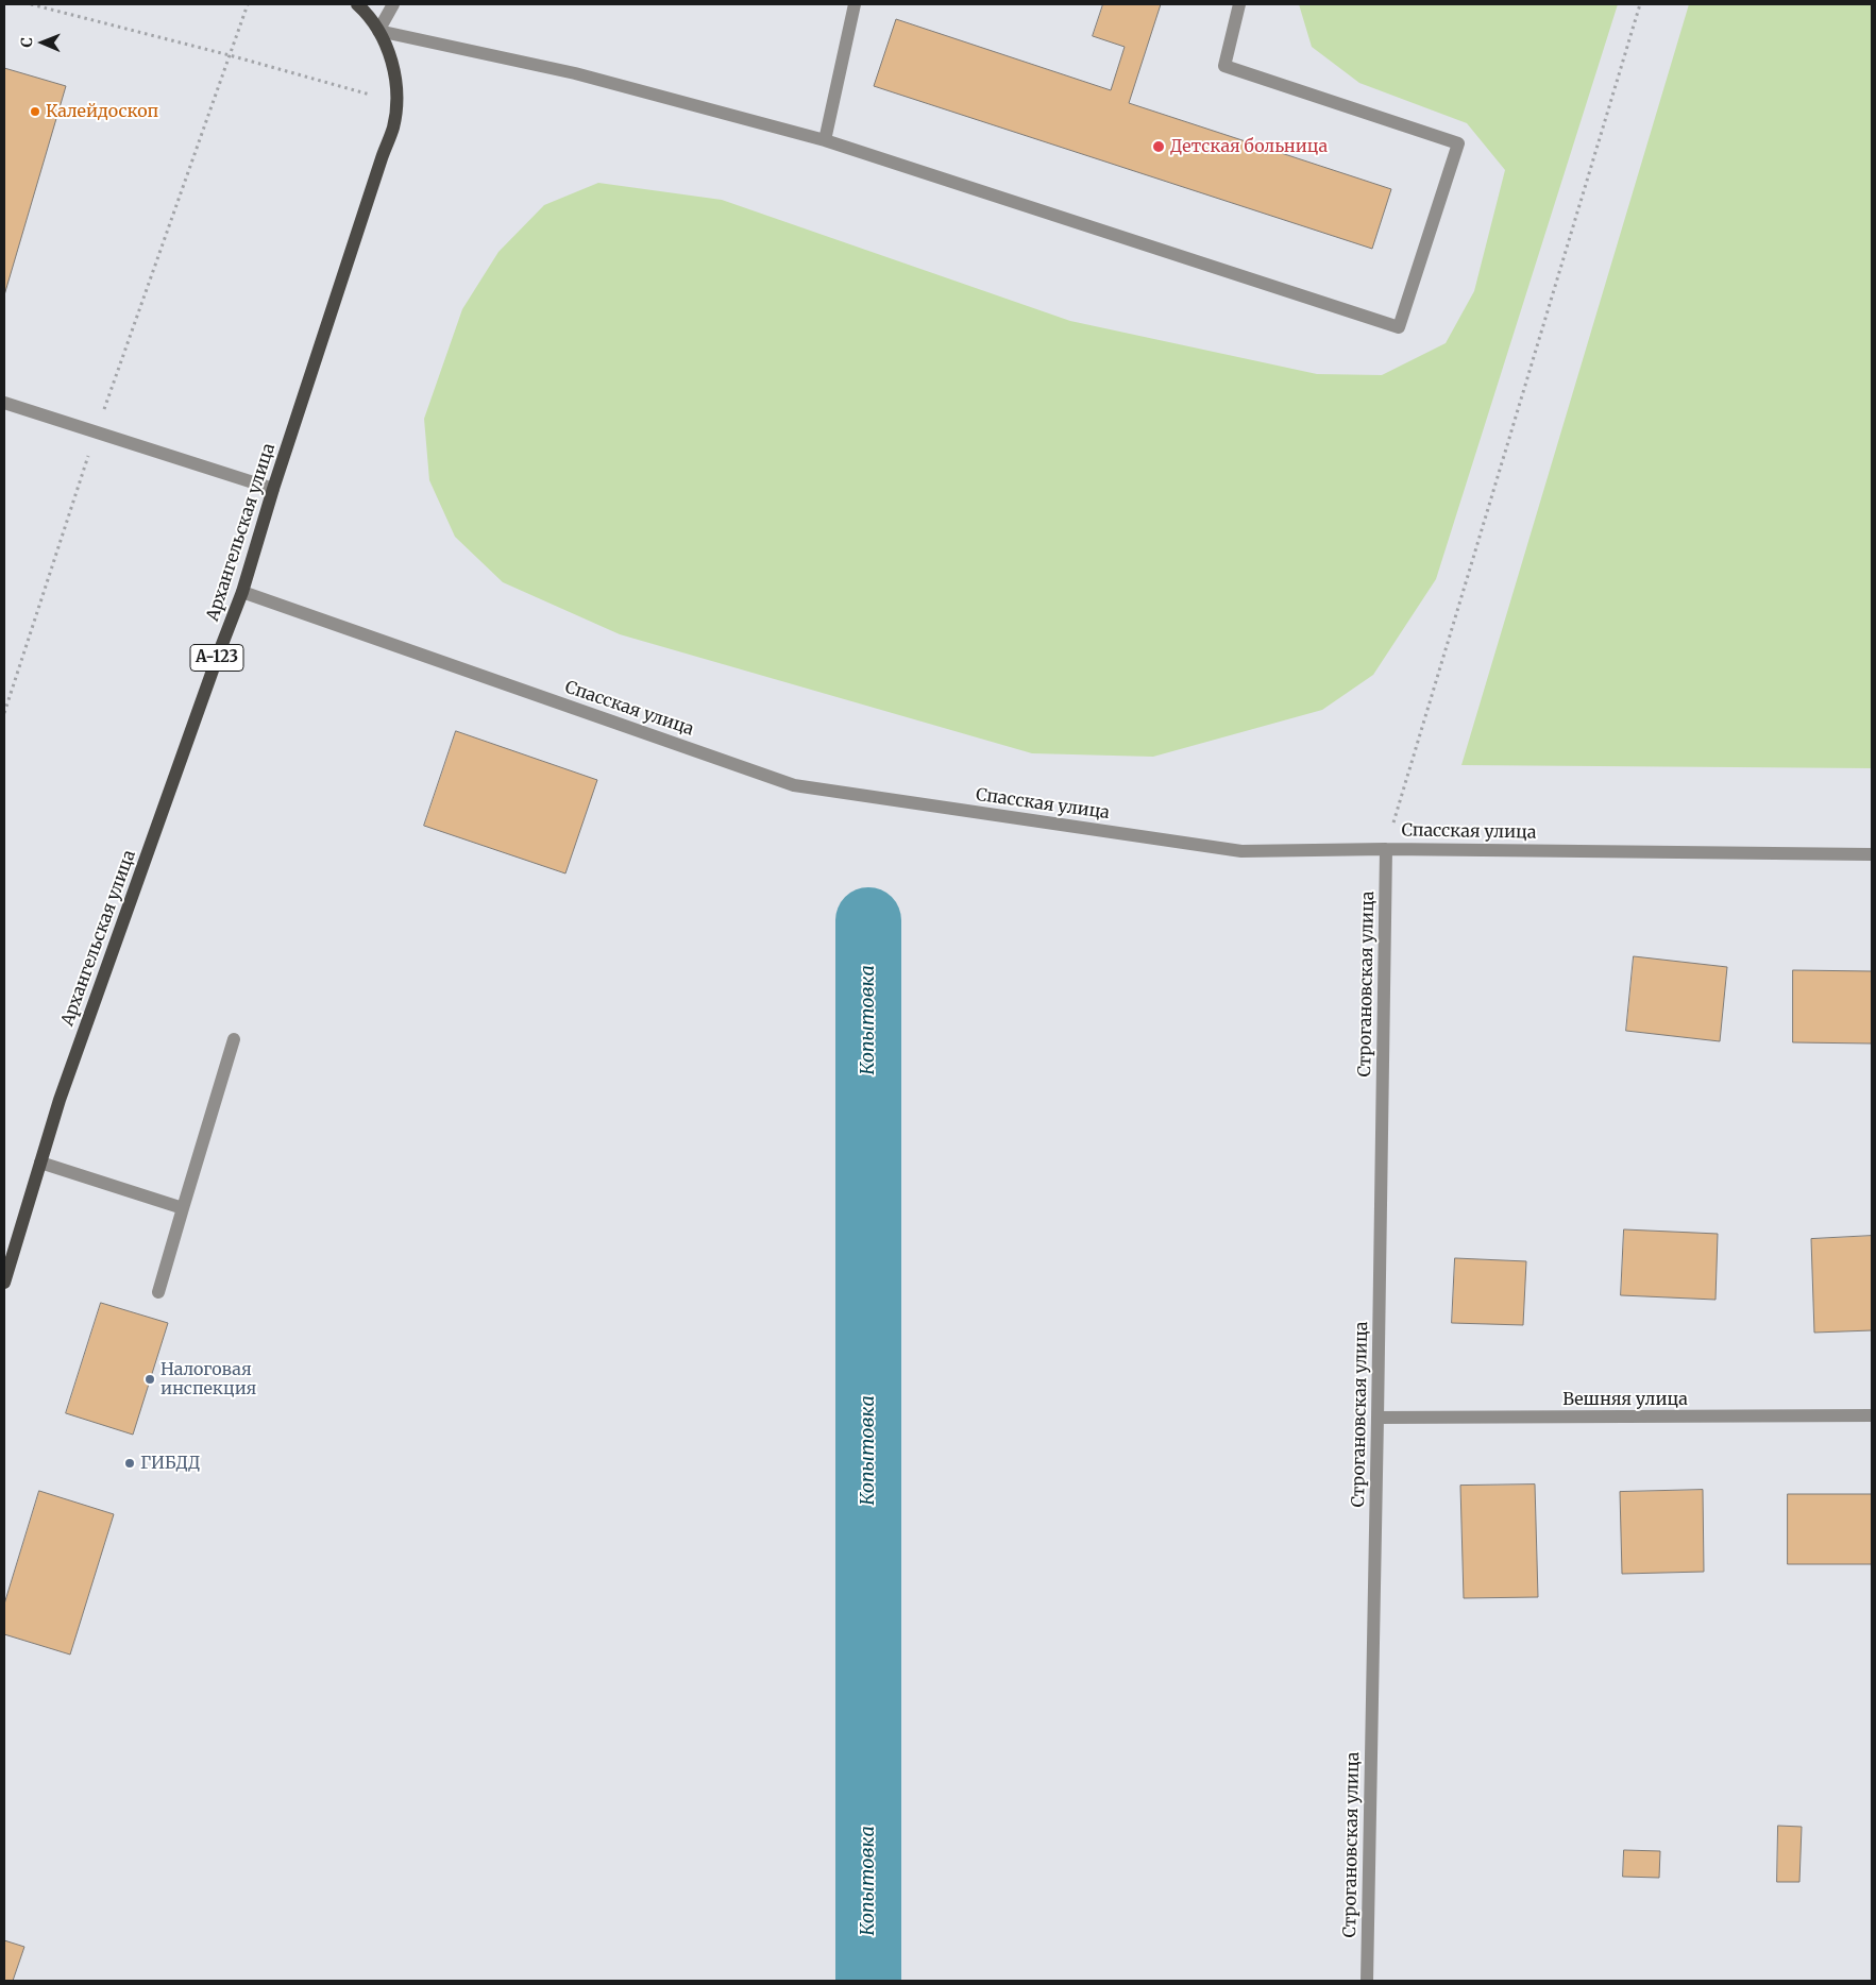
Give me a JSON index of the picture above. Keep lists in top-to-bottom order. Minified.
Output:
{"streets":{"main road":["Архангельская улица","А-123"],"street":["Спасская улица","Строгановская улица","Вешняя улица"]},"crossings":[["Архангельская улица","А-123"],["Архангельская улица","Спасская улица"],["Спасская улица","Строгановская улица"],["Строгановская улица","Вешняя улица"]],"water":["Копытовка"],"places":["Калейдоскоп","Детская больница","Налоговая инспекция","ГИБДД"],"north":"left"}
